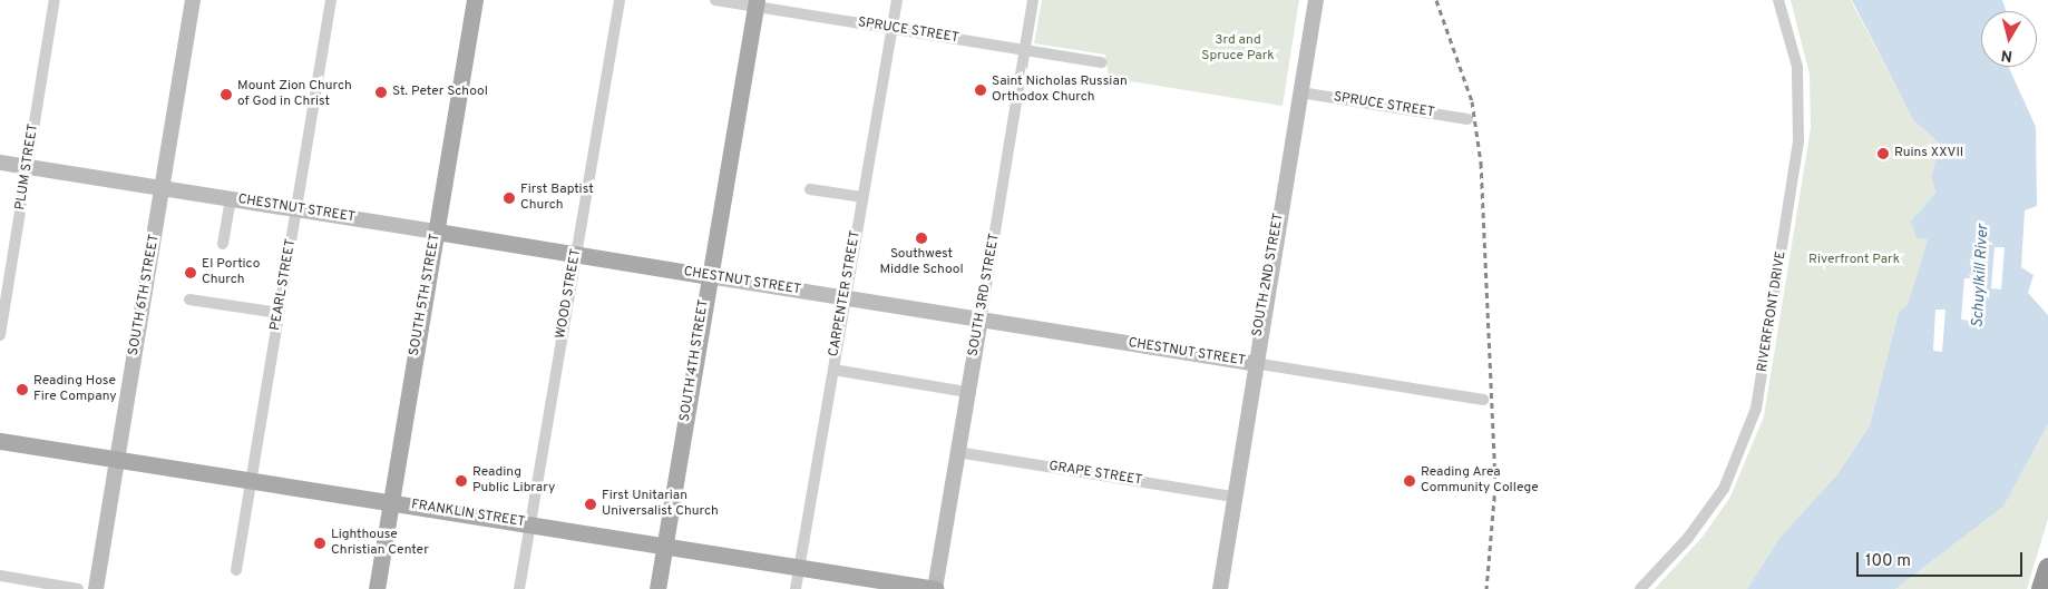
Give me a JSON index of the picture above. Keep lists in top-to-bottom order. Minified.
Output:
{"streets":{"main road":["CHESTNUT STREET","SOUTH 5TH STREET","SOUTH 4TH STREET","FRANKLIN STREET"],"street":["SPRUCE STREET","PLUM STREET","SOUTH 2ND STREET","PEARL STREET","WOOD STREET","CARPENTER STREET","SOUTH 6TH STREET","SOUTH 3RD STREET","RIVERFRONT DRIVE","GRAPE STREET"]},"crossings":[["SPRUCE STREET","SOUTH 2ND STREET"],["SPRUCE STREET","CARPENTER STREET"],["SPRUCE STREET","SOUTH 3RD STREET"],["SPRUCE STREET","SOUTH 4TH STREET"],["PLUM STREET","CHESTNUT STREET"],["CHESTNUT STREET","SOUTH 2ND STREET"],["CHESTNUT STREET","PEARL STREET"],["CHESTNUT STREET","WOOD STREET"],["CHESTNUT STREET","CARPENTER STREET"],["CHESTNUT STREET","SOUTH 6TH STREET"],["CHESTNUT STREET","SOUTH 5TH STREET"],["CHESTNUT STREET","SOUTH 3RD STREET"],["CHESTNUT STREET","SOUTH 4TH STREET"],["SOUTH 2ND STREET","GRAPE STREET"],["PEARL STREET","FRANKLIN STREET"],["WOOD STREET","FRANKLIN STREET"],["CARPENTER STREET","FRANKLIN STREET"],["SOUTH 6TH STREET","FRANKLIN STREET"],["SOUTH 5TH STREET","FRANKLIN STREET"],["SOUTH 3RD STREET","GRAPE STREET"],["SOUTH 3RD STREET","FRANKLIN STREET"],["SOUTH 4TH STREET","FRANKLIN STREET"]],"water":["Schuylkill River"],"parks":["3rd and Spruce Park","Riverfront Park"],"places":["Saint Nicholas Russian Orthodox Church","St. Peter School","Mount Zion Church of God in Christ","Ruins XXVII","First Baptist Church","Southwest Middle School","El Portico Church","Reading Hose Fire Company","Reading Public Library","Reading Area Community College","First Unitarian Universalist Church","Lighthouse Christian Center"],"scale_bar":"100 m","north":"bottom"}
